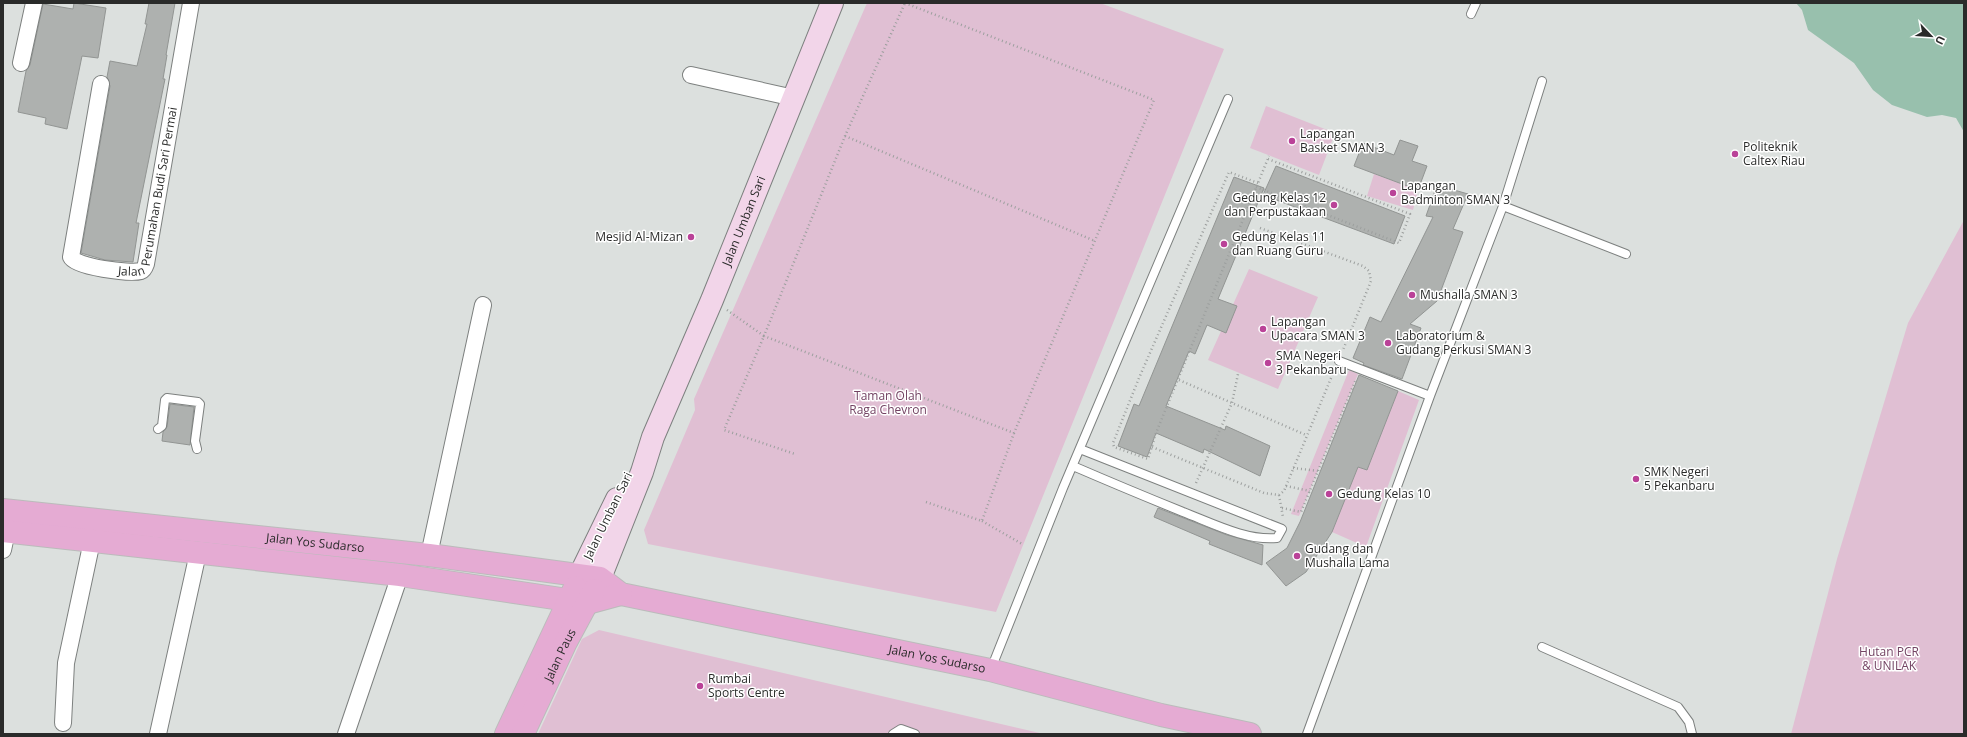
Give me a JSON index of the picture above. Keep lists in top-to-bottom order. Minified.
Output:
{"streets":{"main road":["Jalan Umban Sari","Jalan Yos Sudarso","Jalan Paus"],"street":["Jalan Perumahan Budi Sari Permai"]},"crossings":[["Jalan Umban Sari","Jalan Yos Sudarso"],["Jalan Umban Sari","Jalan Paus"],["Jalan Yos Sudarso","Jalan Paus"]],"parks":["Taman Olah Raga Chevron","Hutan PCR & UNILAK"],"places":["Lapangan Basket SMAN 3","Politeknik Caltex Riau","Lapangan Badminton SMAN 3","Gedung Kelas 12 dan Perpustakaan","Mesjid Al-Mizan","Gedung Kelas 11 dan Ruang Guru","Mushalla SMAN 3","Lapangan Upacara SMAN 3","Laboratorium & Gudang Perkusi SMAN 3","SMA Negeri 3 Pekanbaru","SMK Negeri 5 Pekanbaru","Gedung Kelas 10","Gudang dan Mushalla Lama","Rumbai Sports Centre"],"north":"bottom right"}
